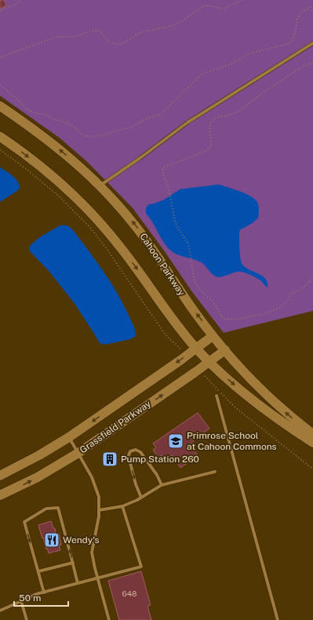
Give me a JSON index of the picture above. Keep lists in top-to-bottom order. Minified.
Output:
{"streets":{"street":["Cahoon Parkway","Grassfield Parkway"]},"crossings":[["Cahoon Parkway","Grassfield Parkway"]],"places":{"school or university":["Primrose School at Cahoon Commons"],"building":["Pump Station 260"],"restaurant":["Wendy's"]},"house_numbers":["648"],"scale_bar":"50 m"}
